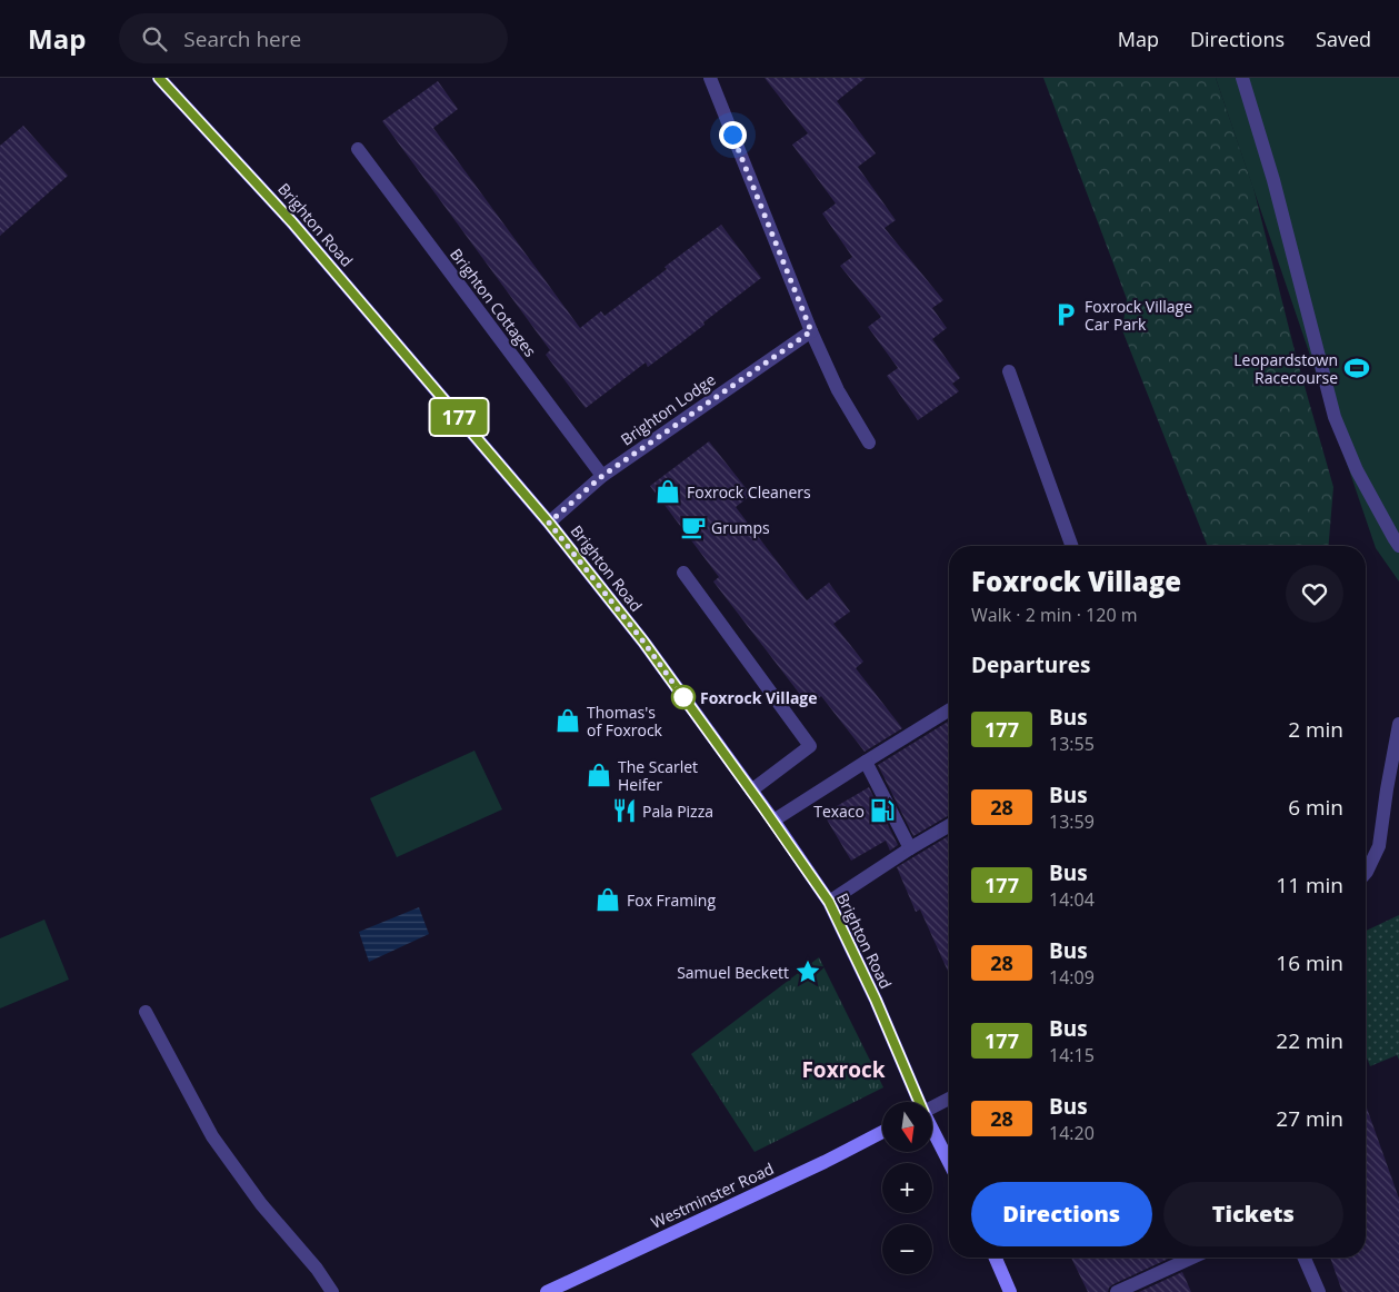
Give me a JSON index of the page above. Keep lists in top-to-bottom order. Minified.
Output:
{"streets":{"street":["Brighton Road","Brighton Cottages","Brighton Lodge","Westminster Road"]},"crossings":[["Brighton Road","Brighton Lodge"],["Brighton Cottages","Brighton Lodge"]],"districts":["Foxrock"],"places":{"parking":["Foxrock Village Car Park"],"sports":["Leopardstown Racecourse"],"shop":["Foxrock Cleaners","Thomas's of Foxrock","The Scarlet Heifer","Fox Framing"],"cafe":["Grumps"],"other":["Foxrock Village"],"restaurant":["Pala Pizza"],"fuel station":["Texaco"],"place":["Samuel Beckett"]},"lines":["bus line 177"],"north":"bottom","page":{"header":"Map","search":"Search here","nav":["Map","Directions","Saved"],"on_map":"177","heading":[["Foxrock Village","Walk · 2 min · 120 m"],"Departures"],"list":[{"mark":"177","name":"Bus","note":"13:55","value":"2 min"},{"mark":"28","name":"Bus","note":"13:59","value":"6 min"},{"mark":"177","name":"Bus","note":"14:04","value":"11 min"},{"mark":"28","name":"Bus","note":"14:09","value":"16 min"},{"mark":"177","name":"Bus","note":"14:15","value":"22 min"},{"mark":"28","name":"Bus","note":"14:20","value":"27 min"}],"map_buttons":["+","−"],"buttons":["Directions","Tickets"]}}
